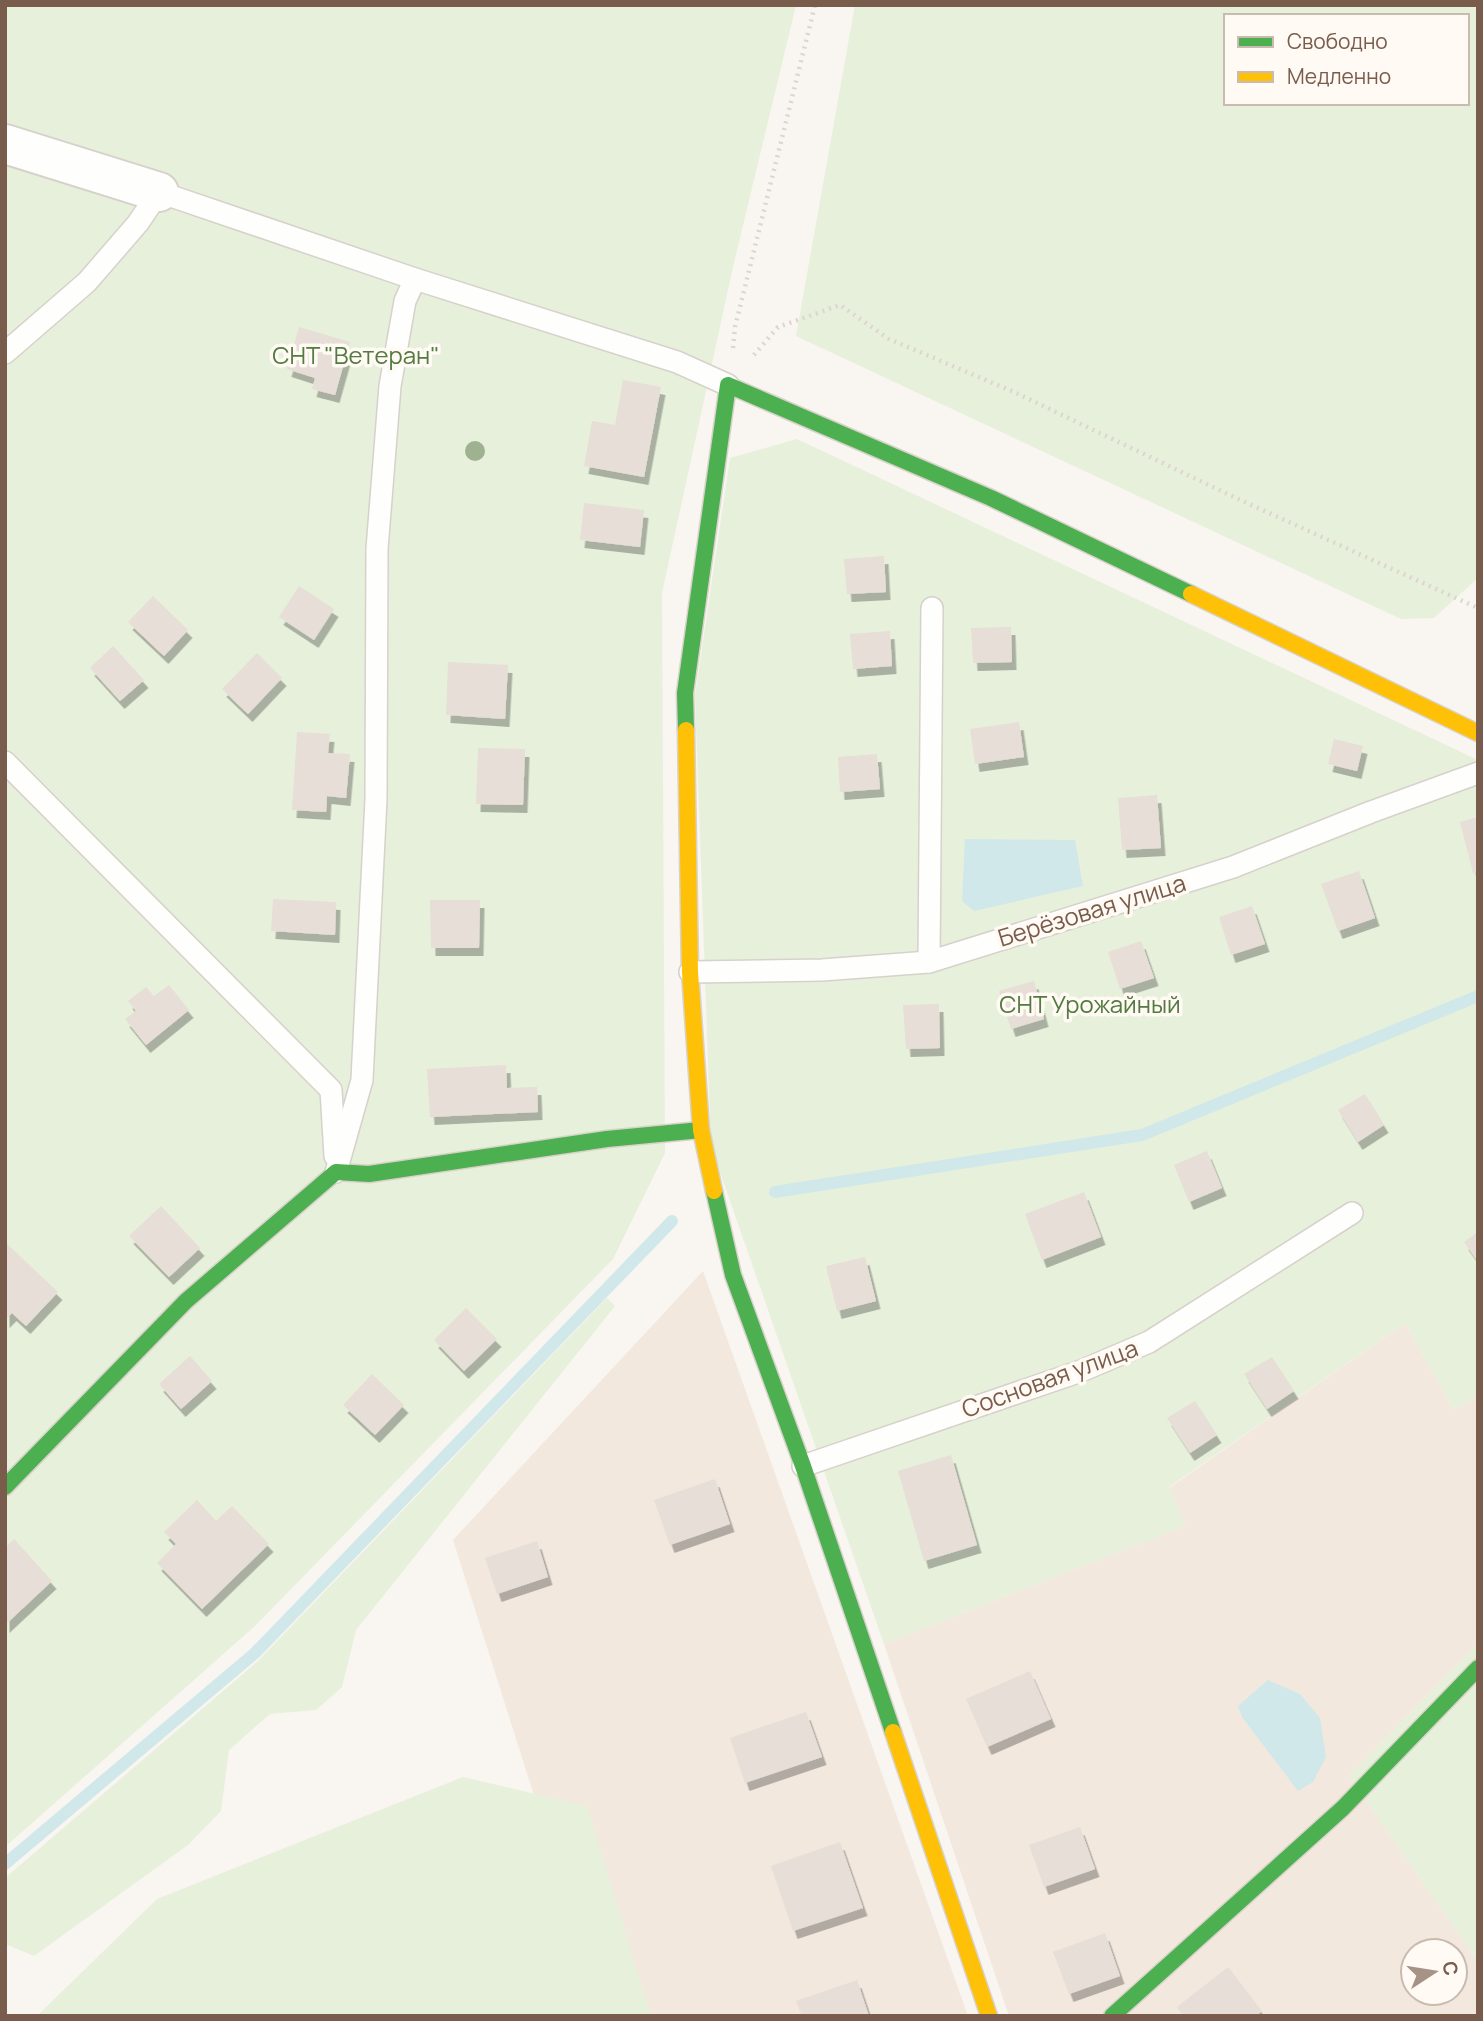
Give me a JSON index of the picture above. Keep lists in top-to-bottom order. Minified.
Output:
{"streets":{"lane":["Берёзовая улица","Сосновая улица"]},"parks":["СНТ \"Ветеран\"","СНТ Урожайный"],"legend":["Свободно","Медленно"],"north":"right"}
